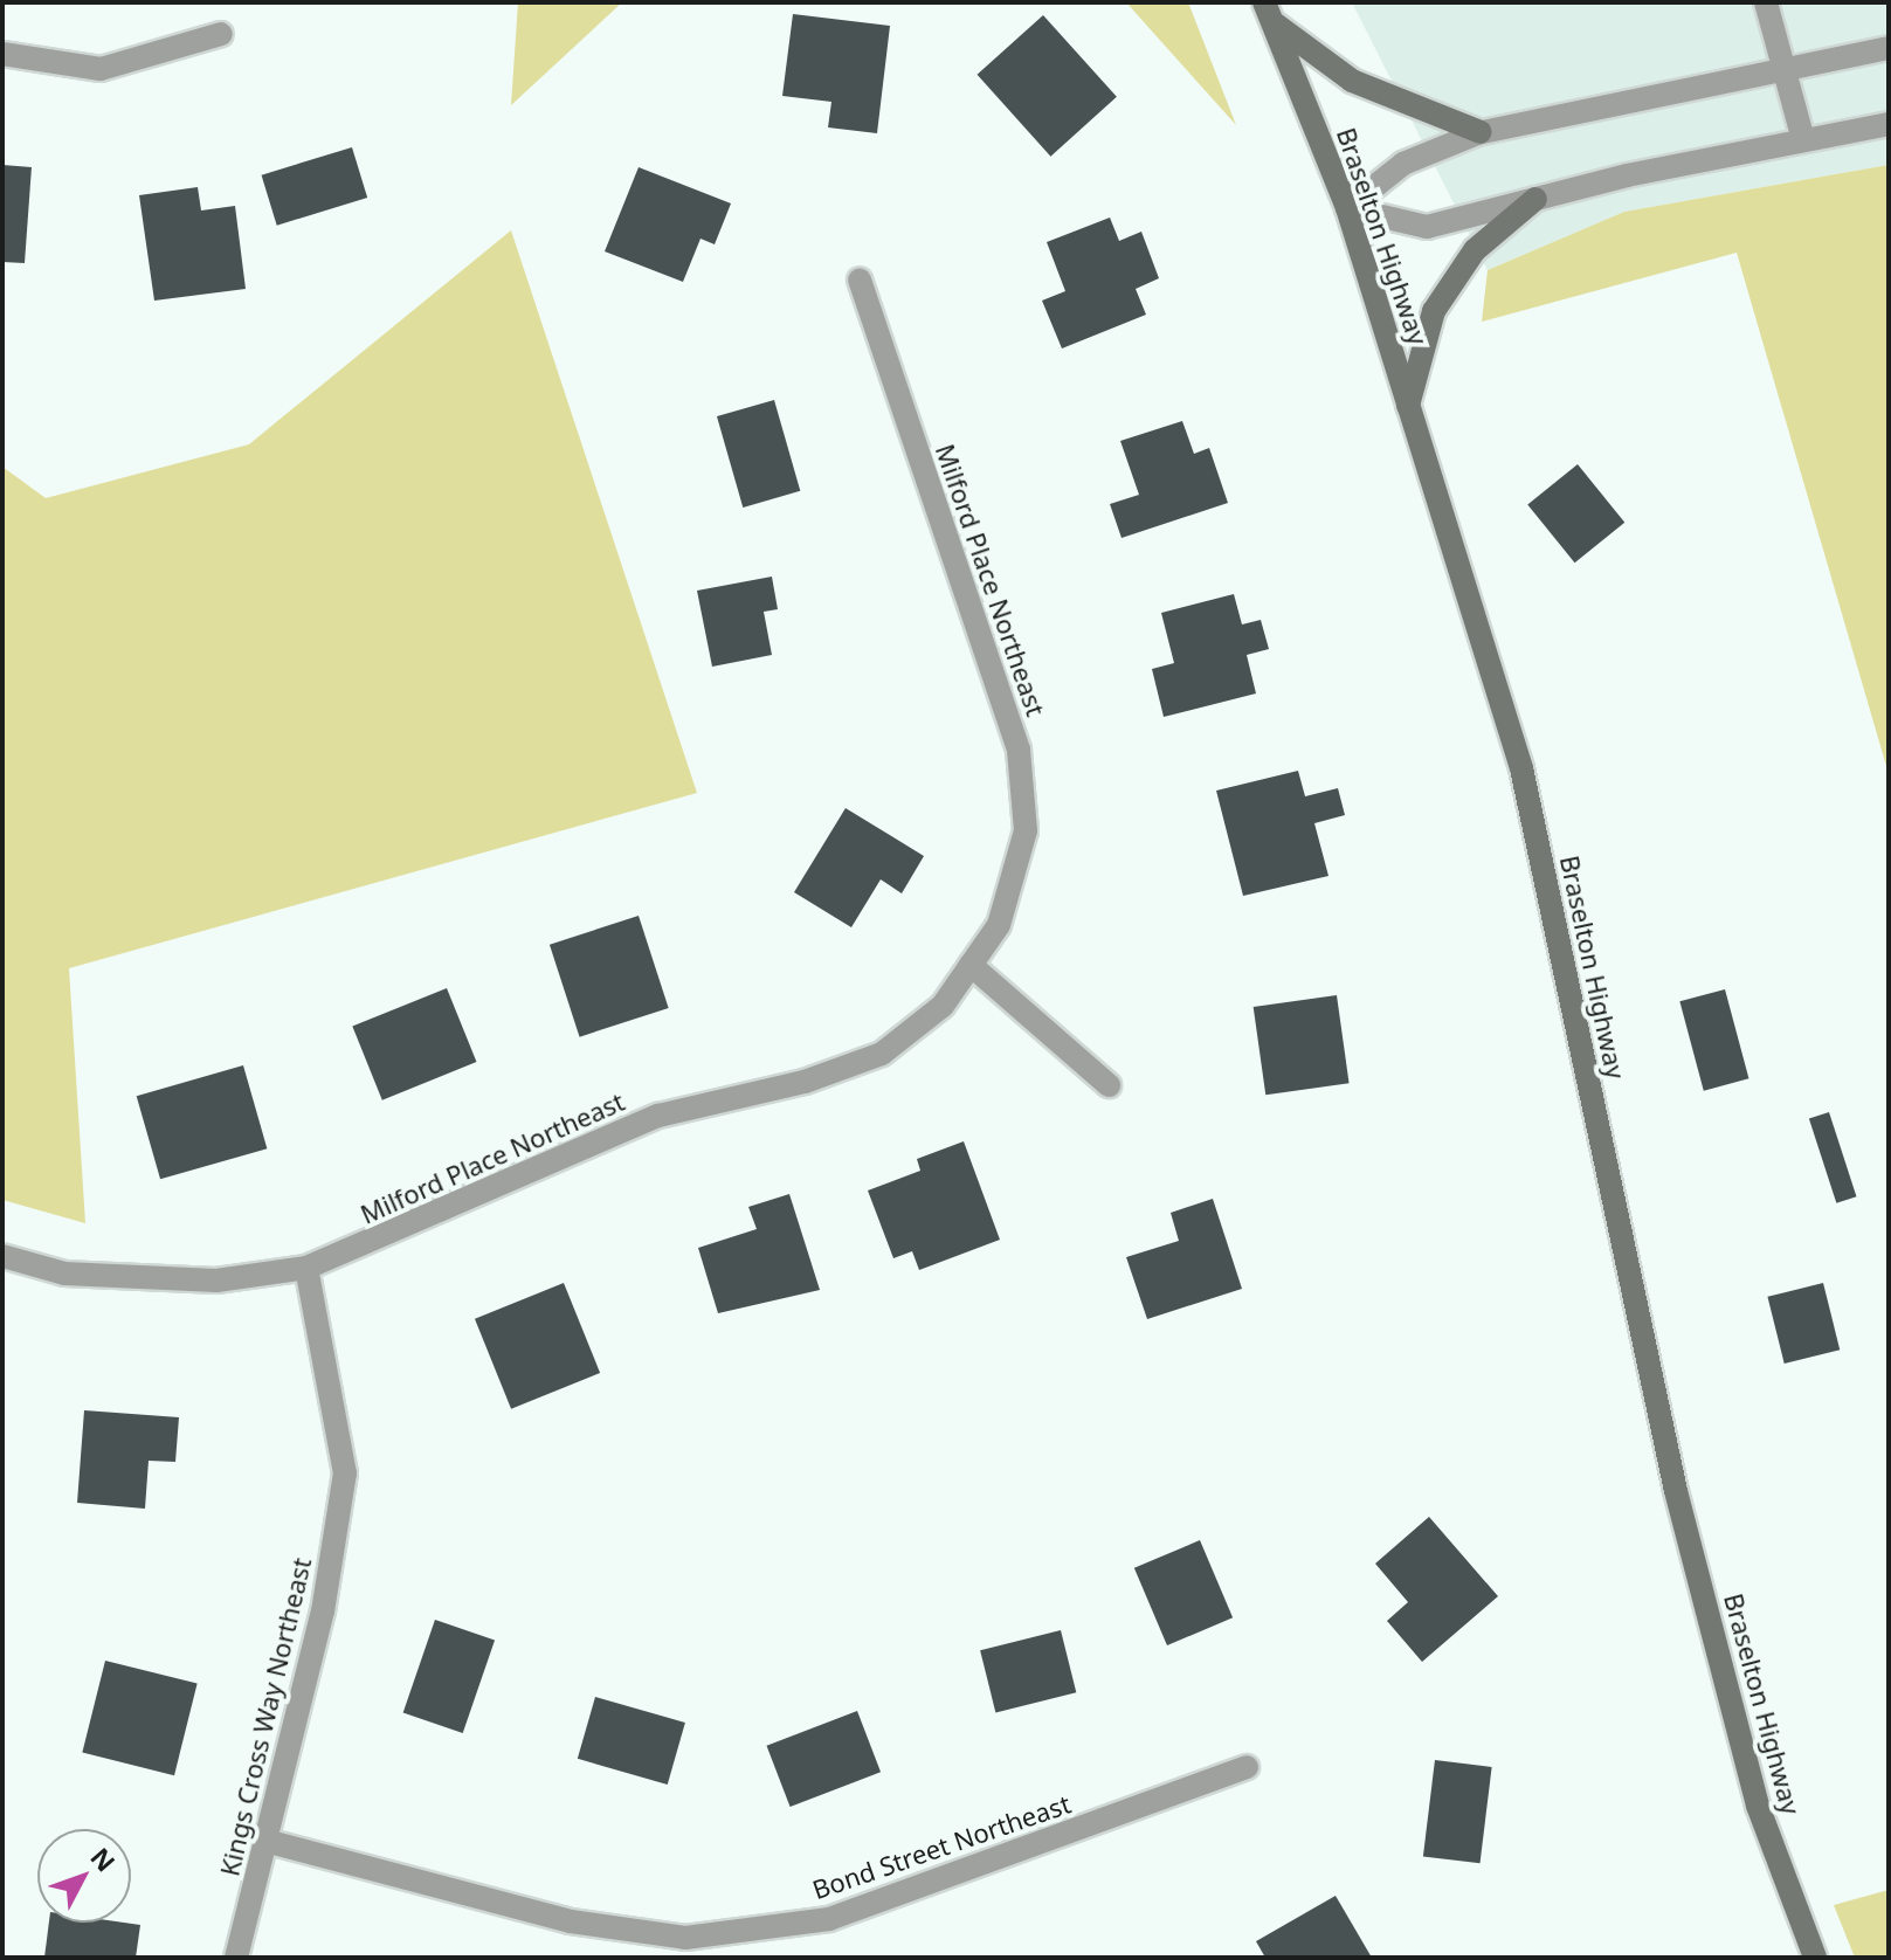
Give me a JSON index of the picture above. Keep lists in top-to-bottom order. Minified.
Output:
{"streets":{"main road":["Braselton Highway"],"street":["Milford Place Northeast","Kings Cross Way Northeast","Bond Street Northeast"]},"crossings":[["Milford Place Northeast","Kings Cross Way Northeast"],["Kings Cross Way Northeast","Bond Street Northeast"]],"north":"top right"}
